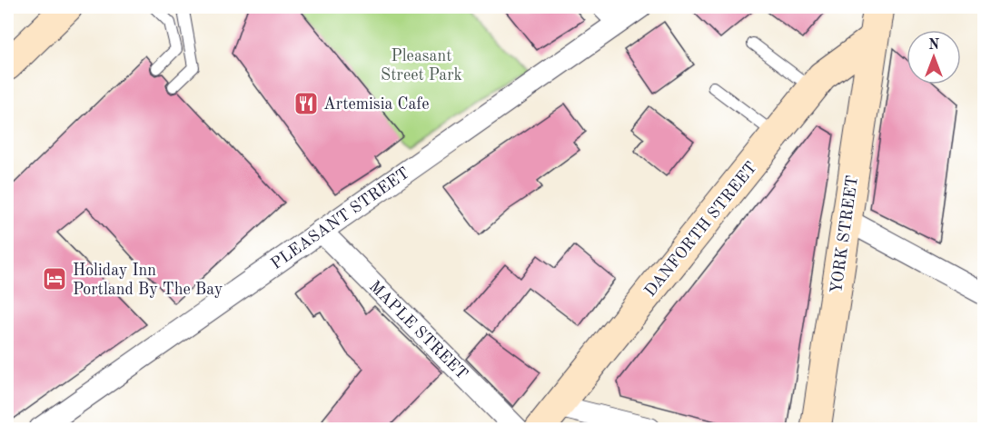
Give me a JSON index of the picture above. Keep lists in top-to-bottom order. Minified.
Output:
{"streets":{"street":["PLEASANT STREET","DANFORTH STREET","YORK STREET","MAPLE STREET"]},"crossings":[["PLEASANT STREET","MAPLE STREET"],["DANFORTH STREET","YORK STREET"]],"parks":["Pleasant Street Park"],"places":{"restaurant":["Artemisia Cafe"],"hotel":["Holiday Inn Portland By The Bay"]},"north":"top"}
